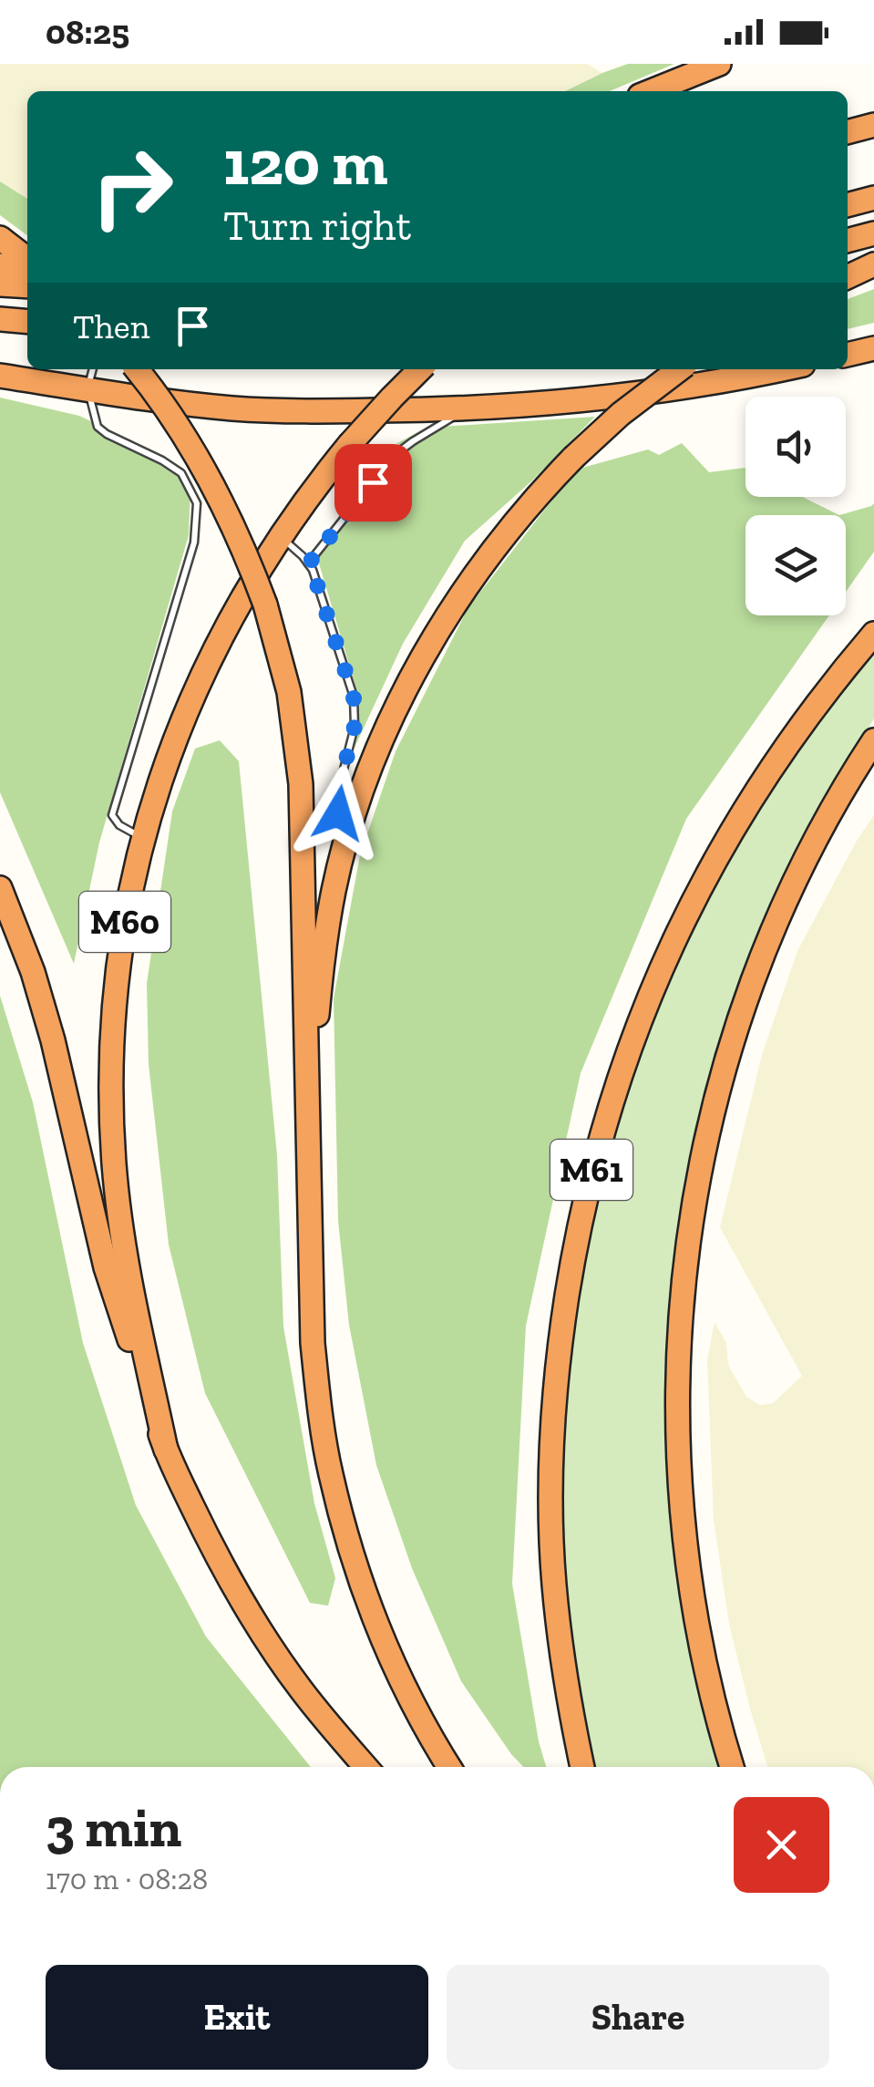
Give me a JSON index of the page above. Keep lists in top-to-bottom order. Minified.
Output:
{"streets":{"highway":["M60","M61"]},"page":{"status":"08:25","turn":["120 m","Turn right"],"then":"Then","heading":["3 min","170 m · 08:28"],"buttons":["Exit","Share"]}}
